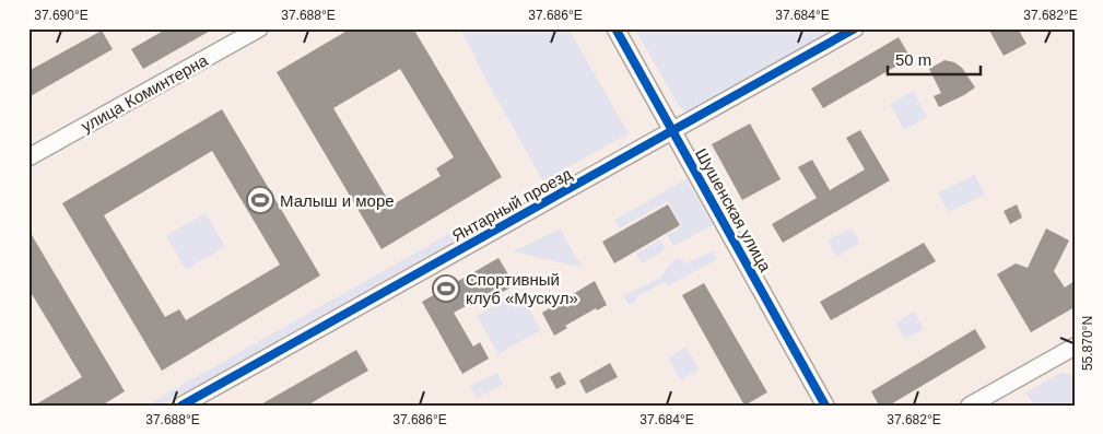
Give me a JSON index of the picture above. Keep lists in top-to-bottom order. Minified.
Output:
{"streets":{"street":["улица Коминтерна","Янтарный проезд","Шушенская улица"]},"crossings":[["Янтарный проезд","Шушенская улица"]],"places":{"sports":["Малыш и море","Спортивный клуб «Мускул»"]},"scale_bar":"50 m","coordinates":["37.690°E","37.688°E","37.686°E","37.684°E","37.682°E","55.870°N"]}
